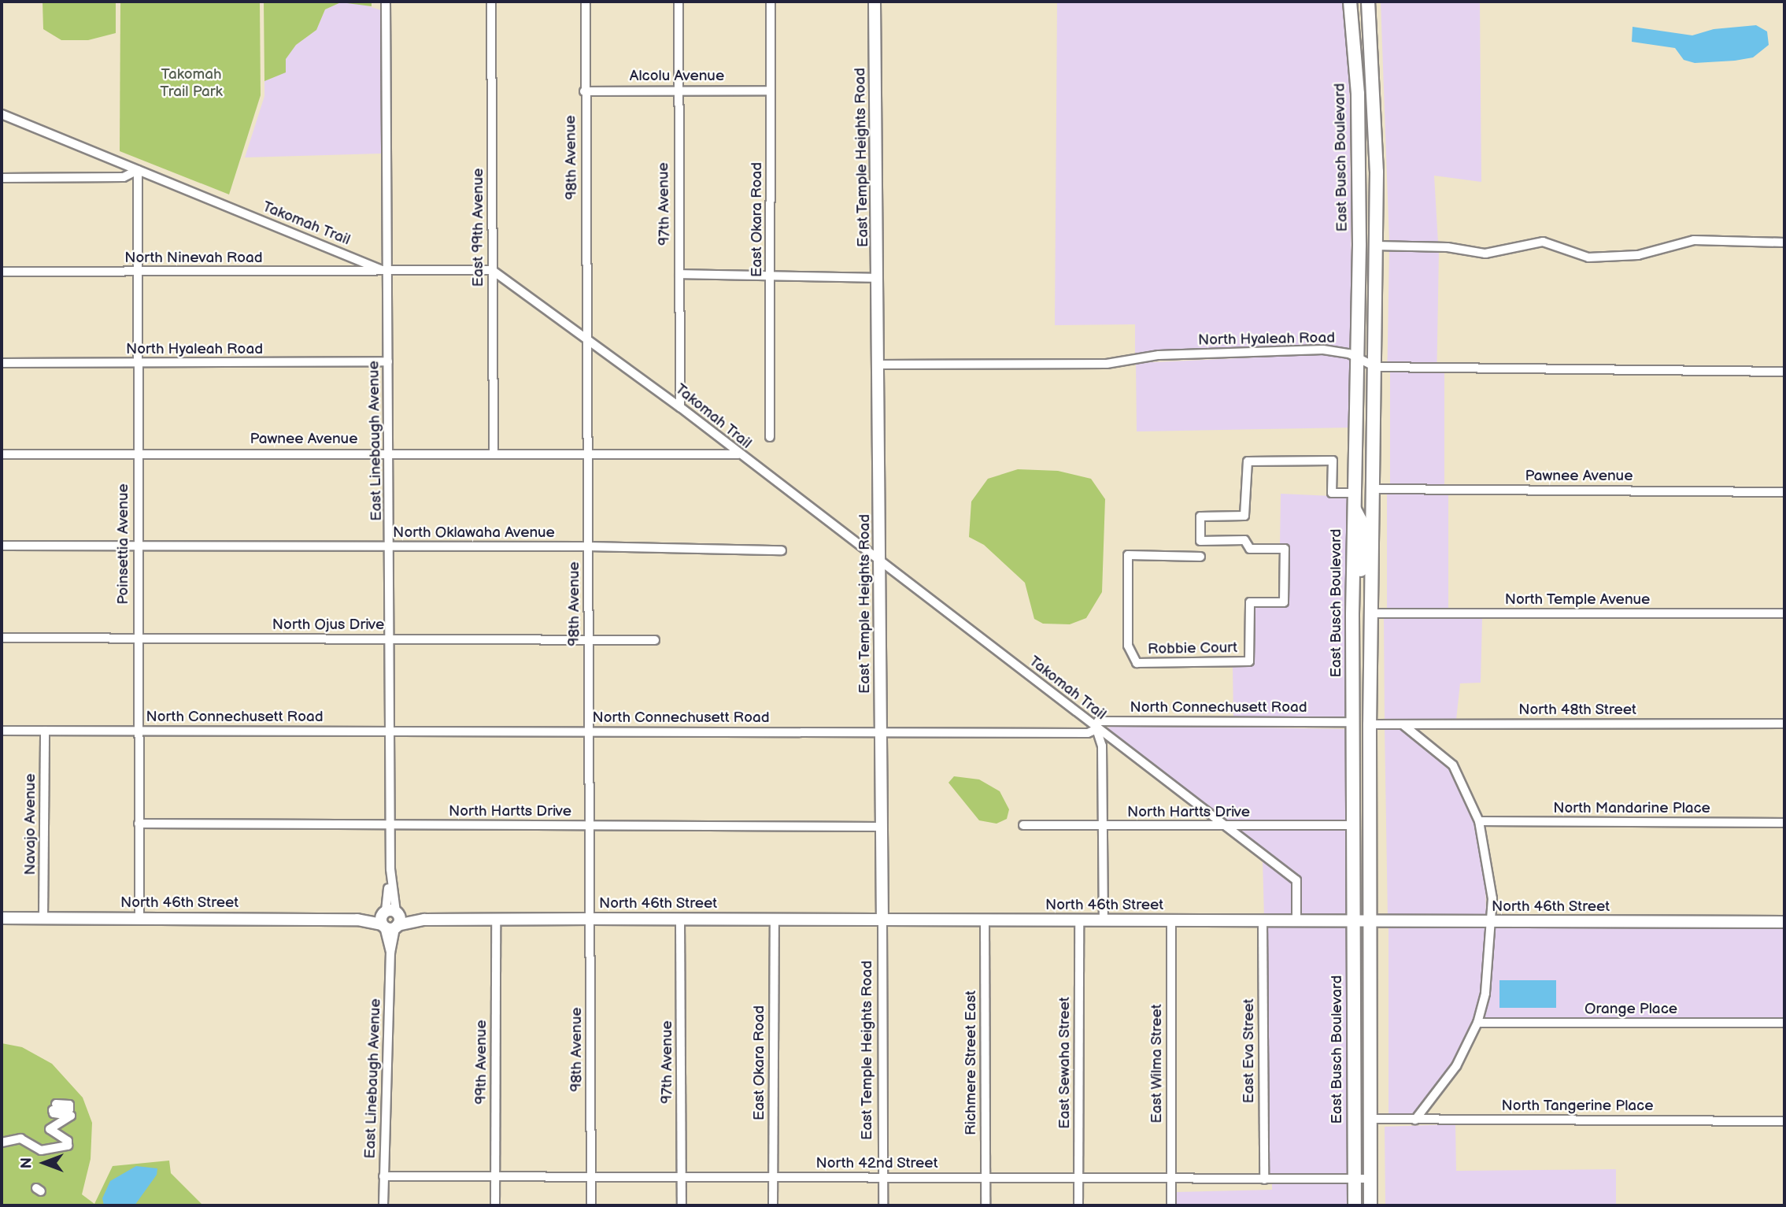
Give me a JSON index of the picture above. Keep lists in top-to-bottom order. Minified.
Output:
{"streets":{"main road":["East Busch Boulevard"],"street":["Alcolu Avenue","98th Avenue","East Temple Heights Road","97th Avenue","East Okara Road","Takomah Trail","East 99th Avenue","North Ninevah Road","North Hyaleah Road","Pawnee Avenue","East Linebaugh Avenue","North Oklawaha Avenue","Poinsettia Avenue","North Temple Avenue","North Ojus Drive","Robbie Court","North Connechusett Road","North 48th Street","North Mandarine Place","North Hartts Drive","Navajo Avenue","North 46th Street","Orange Place","East Eva Street","99th Avenue","Richmere Street East","East Sewaha Street","East Wilma Street","North Tangerine Place","North 42nd Street"]},"crossings":[["Alcolu Avenue","98th Avenue"],["Alcolu Avenue","97th Avenue"],["Alcolu Avenue","East Okara Road"],["98th Avenue","Takomah Trail"],["98th Avenue","Pawnee Avenue"],["98th Avenue","North Oklawaha Avenue"],["98th Avenue","North Ojus Drive"],["98th Avenue","North Connechusett Road"],["98th Avenue","North Hartts Drive"],["98th Avenue","North 46th Street"],["98th Avenue","North 42nd Street"],["East Temple Heights Road","Takomah Trail"],["East Temple Heights Road","North Hyaleah Road"],["East Temple Heights Road","North Connechusett Road"],["East Temple Heights Road","North Hartts Drive"],["East Temple Heights Road","North 46th Street"],["East Temple Heights Road","North 42nd Street"],["East Busch Boulevard","North Hyaleah Road"],["East Busch Boulevard","Robbie Court"],["East Busch Boulevard","North Connechusett Road"],["East Busch Boulevard","North Hartts Drive"],["East Busch Boulevard","North 46th Street"],["East Busch Boulevard","North 42nd Street"],["97th Avenue","Takomah Trail"],["97th Avenue","North 46th Street"],["97th Avenue","North 42nd Street"],["East Okara Road","North 46th Street"],["East Okara Road","North 42nd Street"],["Takomah Trail","East 99th Avenue"],["Takomah Trail","North Ninevah Road"],["Takomah Trail","Pawnee Avenue"],["Takomah Trail","East Linebaugh Avenue"],["Takomah Trail","Poinsettia Avenue"],["Takomah Trail","North Connechusett Road"],["Takomah Trail","North Hartts Drive"],["Takomah Trail","North 46th Street"],["East 99th Avenue","Pawnee Avenue"],["North Ninevah Road","East Linebaugh Avenue"],["North Ninevah Road","Poinsettia Avenue"],["North Hyaleah Road","East Linebaugh Avenue"],["North Hyaleah Road","Poinsettia Avenue"],["Pawnee Avenue","East Linebaugh Avenue"],["Pawnee Avenue","Poinsettia Avenue"],["East Linebaugh Avenue","North Oklawaha Avenue"],["East Linebaugh Avenue","North Ojus Drive"],["East Linebaugh Avenue","North Connechusett Road"],["East Linebaugh Avenue","North Hartts Drive"],["East Linebaugh Avenue","North 46th Street"],["East Linebaugh Avenue","North 42nd Street"],["North Oklawaha Avenue","Poinsettia Avenue"],["Poinsettia Avenue","North Ojus Drive"],["Poinsettia Avenue","North Connechusett Road"],["Poinsettia Avenue","North Hartts Drive"],["Poinsettia Avenue","North 46th Street"],["North Connechusett Road","Navajo Avenue"],["Navajo Avenue","North 46th Street"],["North 46th Street","East Eva Street"],["North 46th Street","99th Avenue"],["North 46th Street","Richmere Street East"],["North 46th Street","East Sewaha Street"],["North 46th Street","East Wilma Street"],["East Eva Street","North 42nd Street"],["99th Avenue","North 42nd Street"],["Richmere Street East","North 42nd Street"],["East Sewaha Street","North 42nd Street"],["East Wilma Street","North 42nd Street"]],"parks":["Takomah Trail Park"],"north":"left"}
